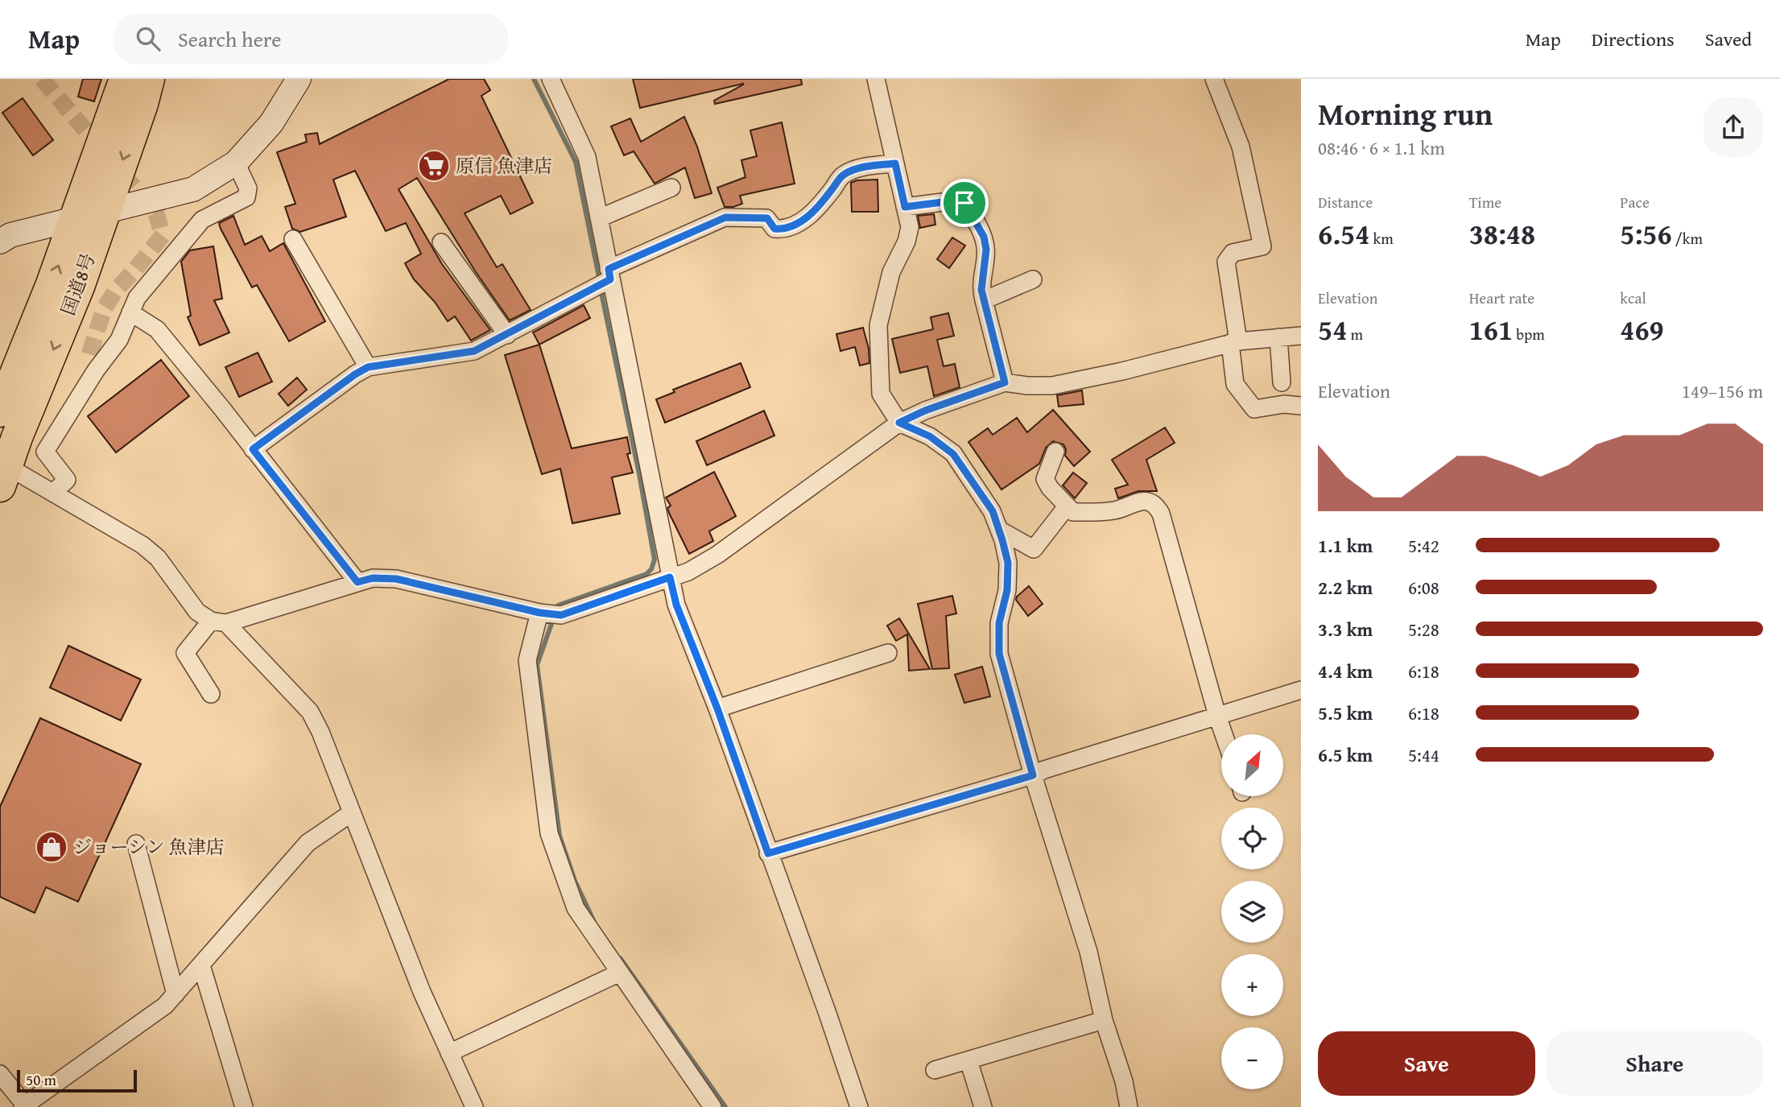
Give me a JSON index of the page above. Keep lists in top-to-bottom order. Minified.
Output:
{"streets":{"highway":["国道8号"]},"places":{"supermarket":["原信 魚津店"],"shop":["ジョーシン 魚津店"]},"scale_bar":"50 m","north":"top right","page":{"header":"Map","search":"Search here","nav":["Map","Directions","Saved"],"heading":["Morning run","08:46 · 6 × 1.1 km"],"stats":[["Distance","6.54 km"],["Time","38:48"],["Pace","5:56 /km"],["Elevation","54 m"],["Heart rate","161 bpm"],["kcal","469"]],"chart":["Elevation","149–156 m"],"list":[{"name":"1.1 km","note":"5:42"},{"name":"2.2 km","note":"6:08"},{"name":"3.3 km","note":"5:28"},{"name":"4.4 km","note":"6:18"},{"name":"5.5 km","note":"6:18"},{"name":"6.5 km","note":"5:44"}],"map_buttons":["+","−"],"buttons":["Save","Share"],"scale":"50 m"}}
